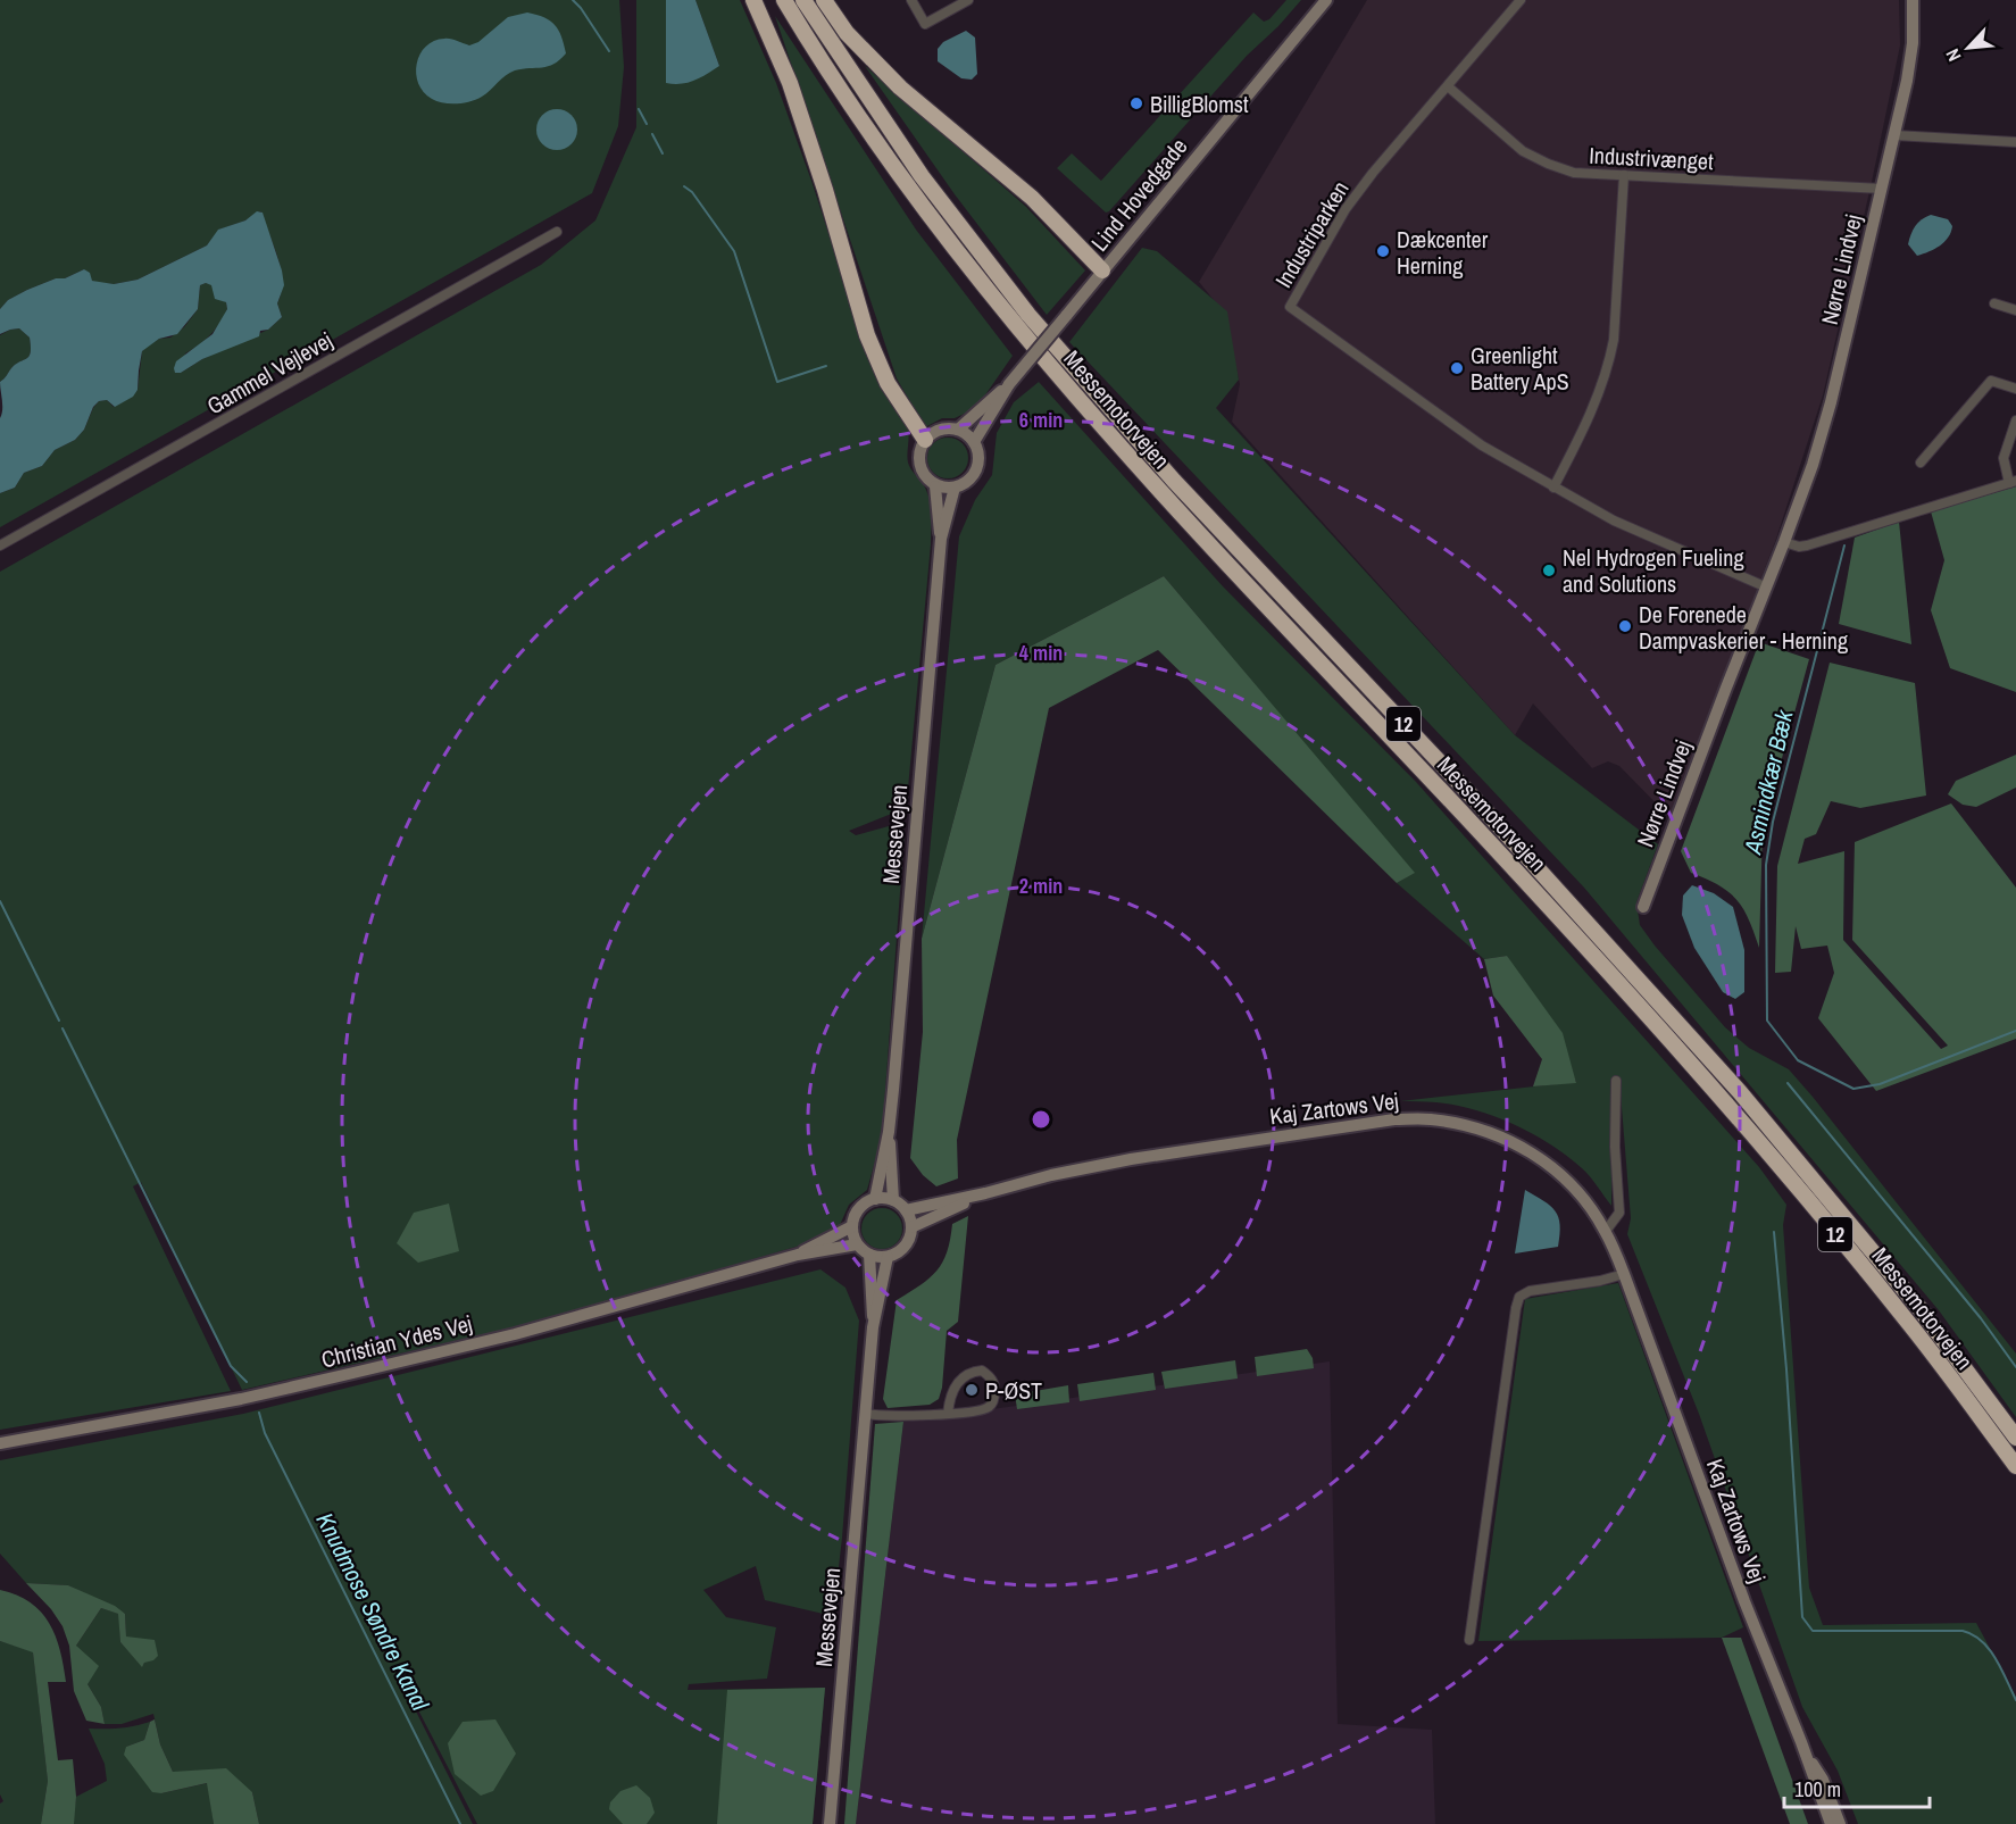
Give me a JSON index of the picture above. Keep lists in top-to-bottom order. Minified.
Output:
{"streets":{"highway":["Messemotorvejen","12"],"street":["Industrivænget","Lind Hovedgade","Industriparken","Nørre Lindvej","Gammel Vejlevej","Messevejen","Kaj Zartows Vej","Christian Ydes Vej"]},"crossings":[["Industrivænget","Industriparken"],["Industrivænget","Nørre Lindvej"],["Lind Hovedgade","Messevejen"],["Industriparken","Nørre Lindvej"],["Messevejen","Kaj Zartows Vej"],["Messevejen","Christian Ydes Vej"],["Kaj Zartows Vej","Christian Ydes Vej"]],"water":["Asmindkær Bæk","Knudmose Søndre Kanal"],"places":["BilligBlomst","Dækcenter Herning","Greenlight Battery ApS","Nel Hydrogen Fueling and Solutions","De Forenede Dampvaskerier - Herning","P-ØST"],"scale_bar":"100 m","north":"bottom left","rings":["6 min","4 min","2 min"]}
